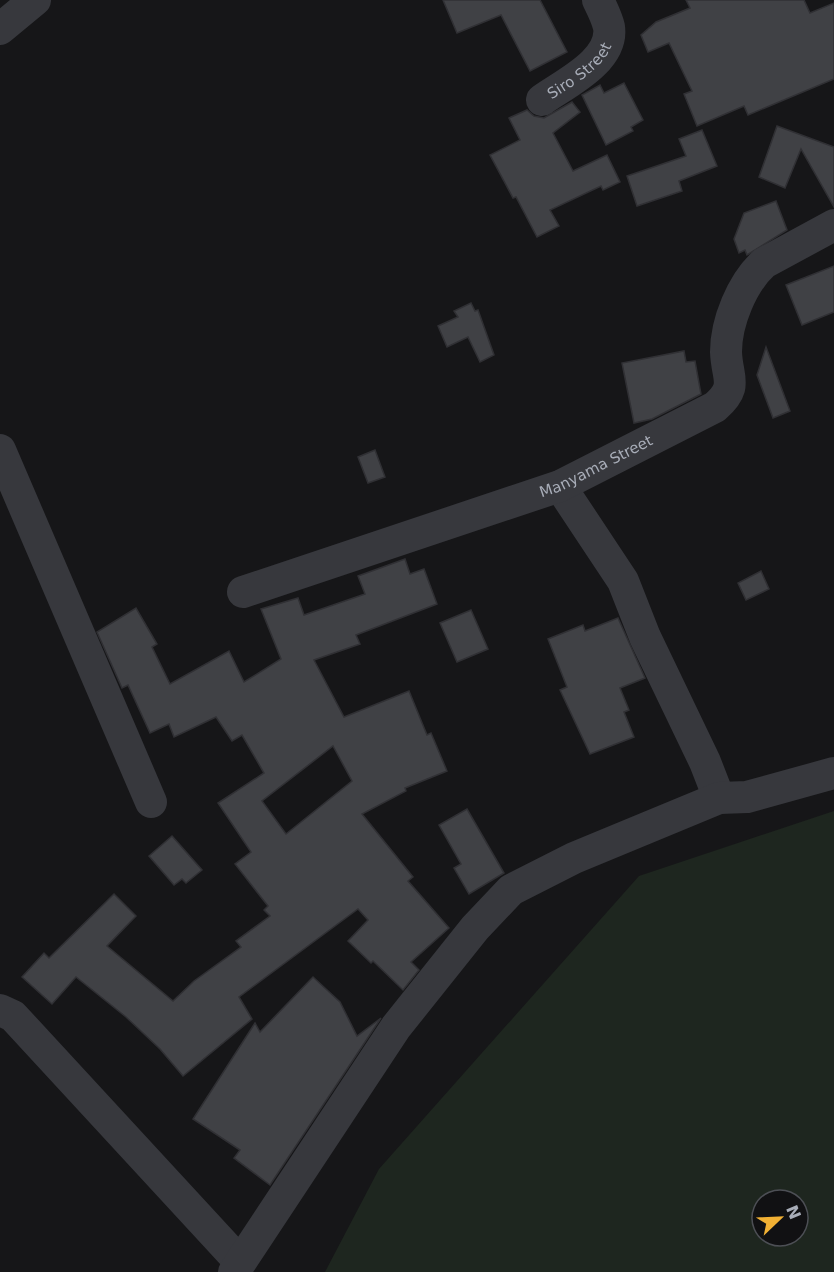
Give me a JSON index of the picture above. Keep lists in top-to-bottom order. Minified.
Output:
{"streets":{"street":["Siro Street","Manyama Street"]},"north":"top right"}
